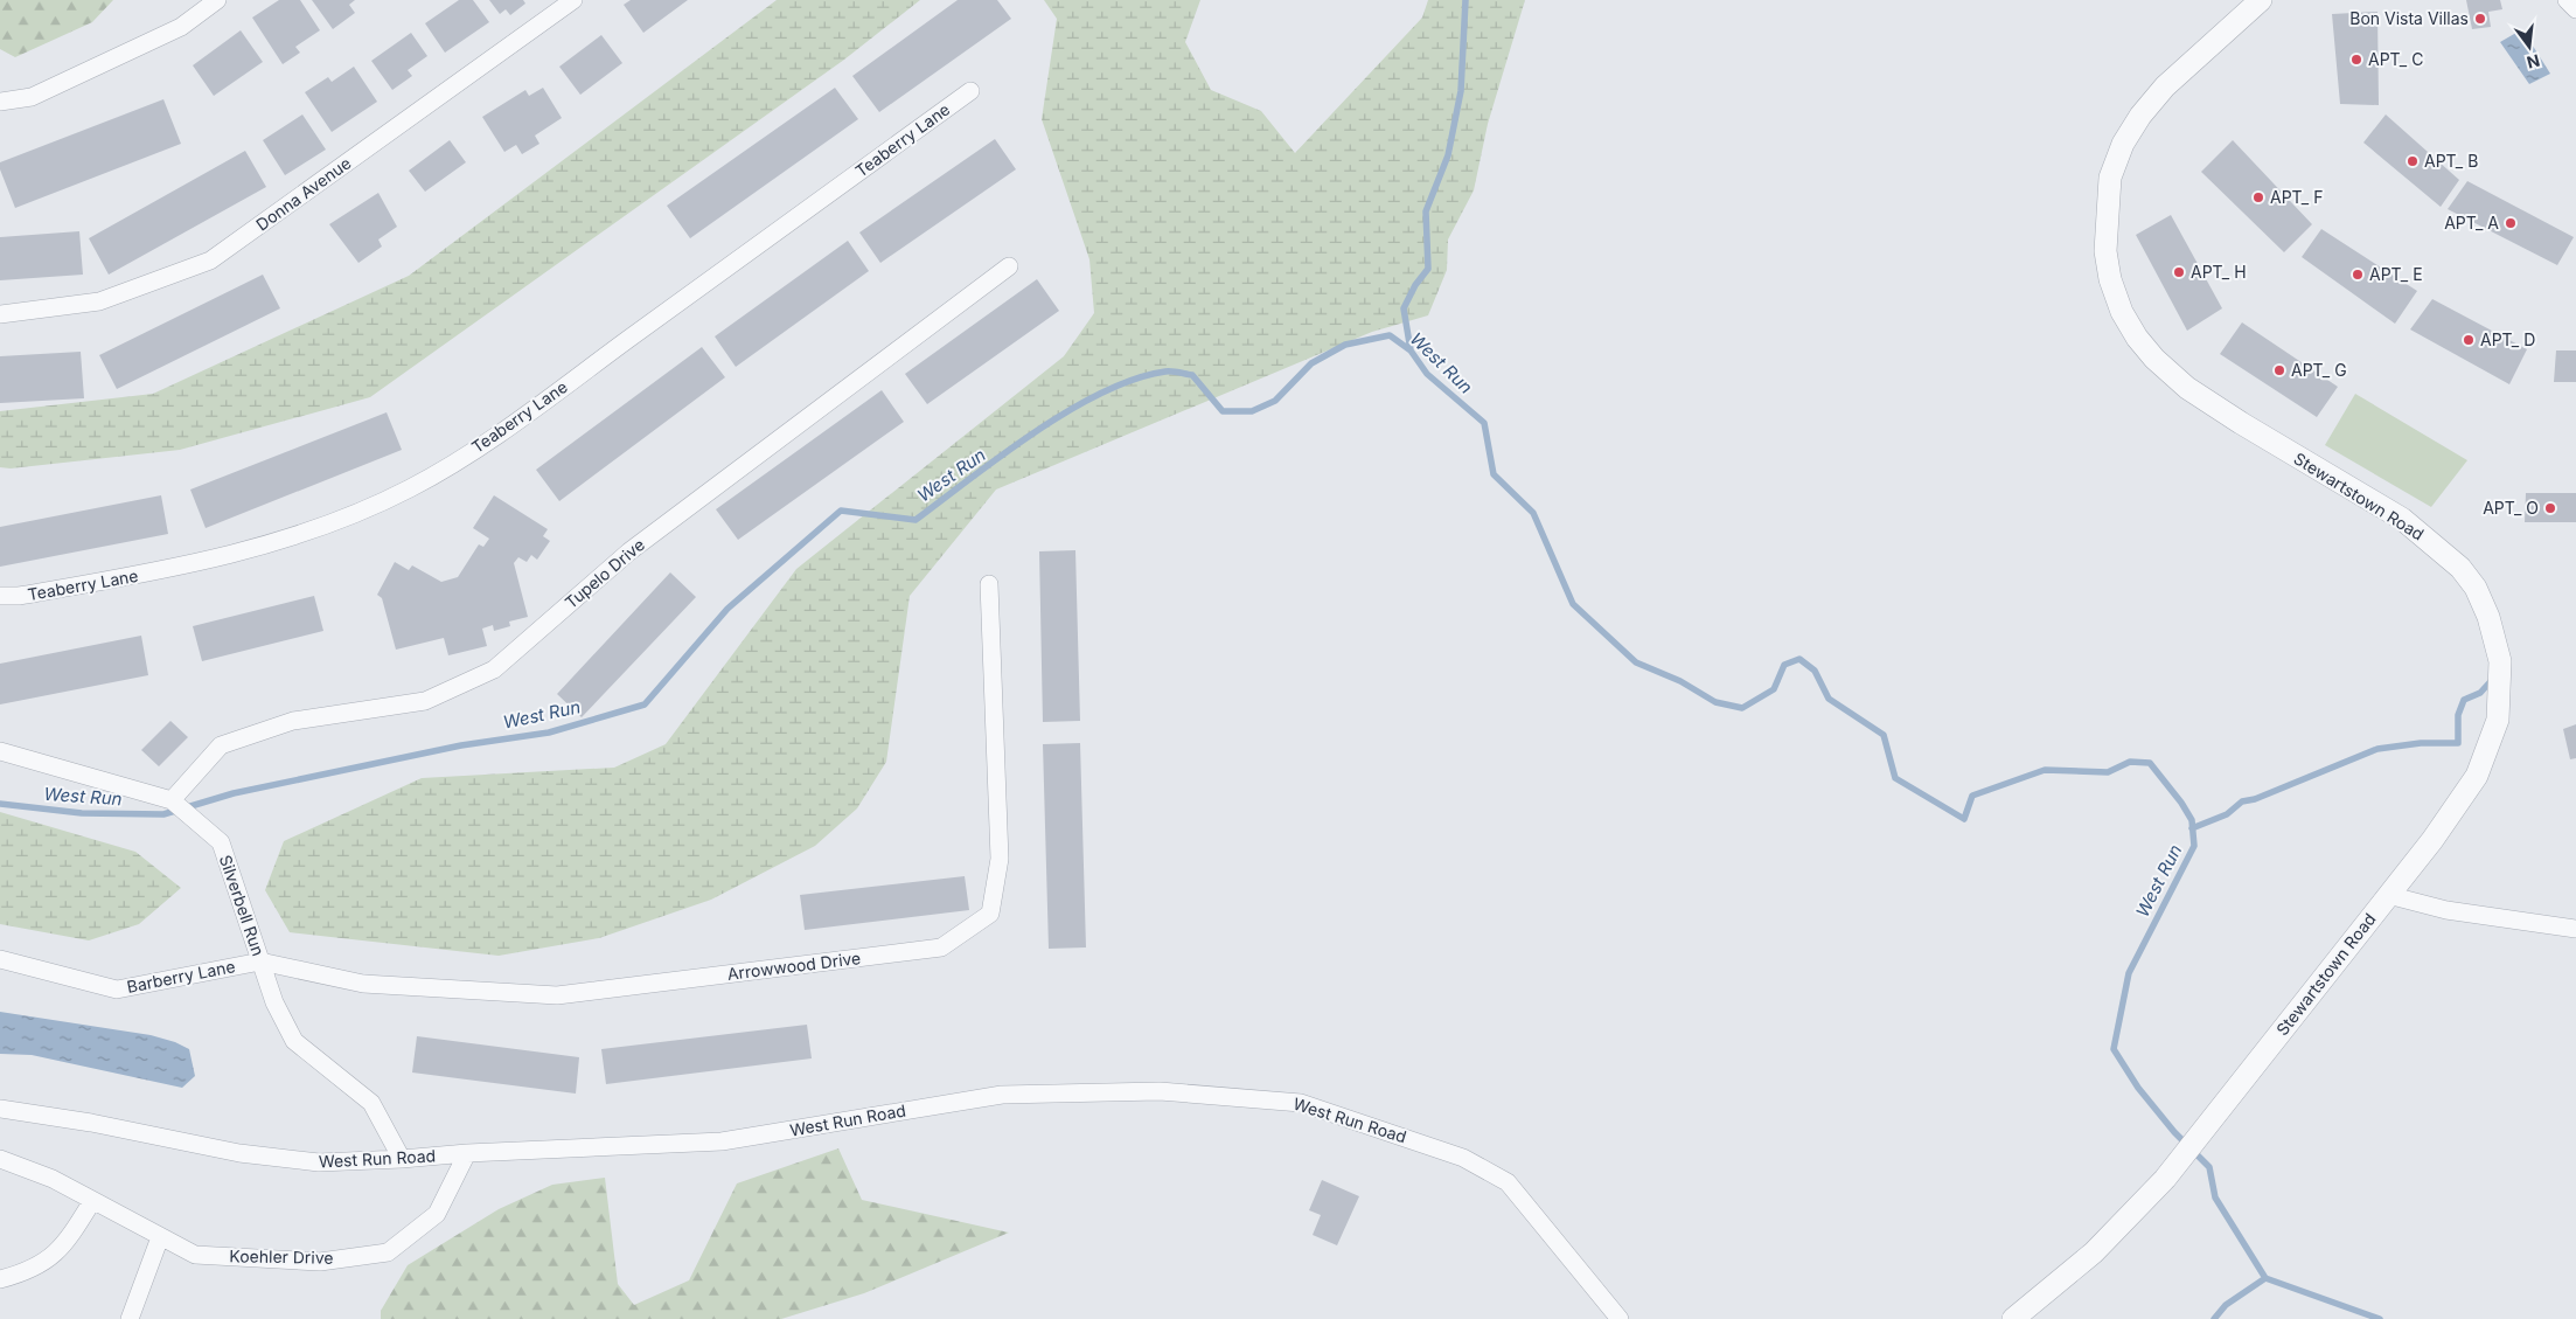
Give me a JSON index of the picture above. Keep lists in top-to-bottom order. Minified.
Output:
{"streets":{"street":["Teaberry Lane","Donna Avenue","Stewartstown Road","Tupelo Drive","Silverbell Run","Arrowwood Drive","Barberry Lane","West Run Road","Koehler Drive"]},"crossings":[["Tupelo Drive","Silverbell Run"],["Silverbell Run","Arrowwood Drive"],["Silverbell Run","Barberry Lane"],["Silverbell Run","West Run Road"],["Arrowwood Drive","Barberry Lane"],["West Run Road","Koehler Drive"]],"water":["West Run"],"places":["Bon Vista Villas","APT_ C","APT_ B","APT_ F","APT_ A","APT_ H","APT_ E","APT_ D","APT_ G","APT_ O"],"north":"bottom"}
